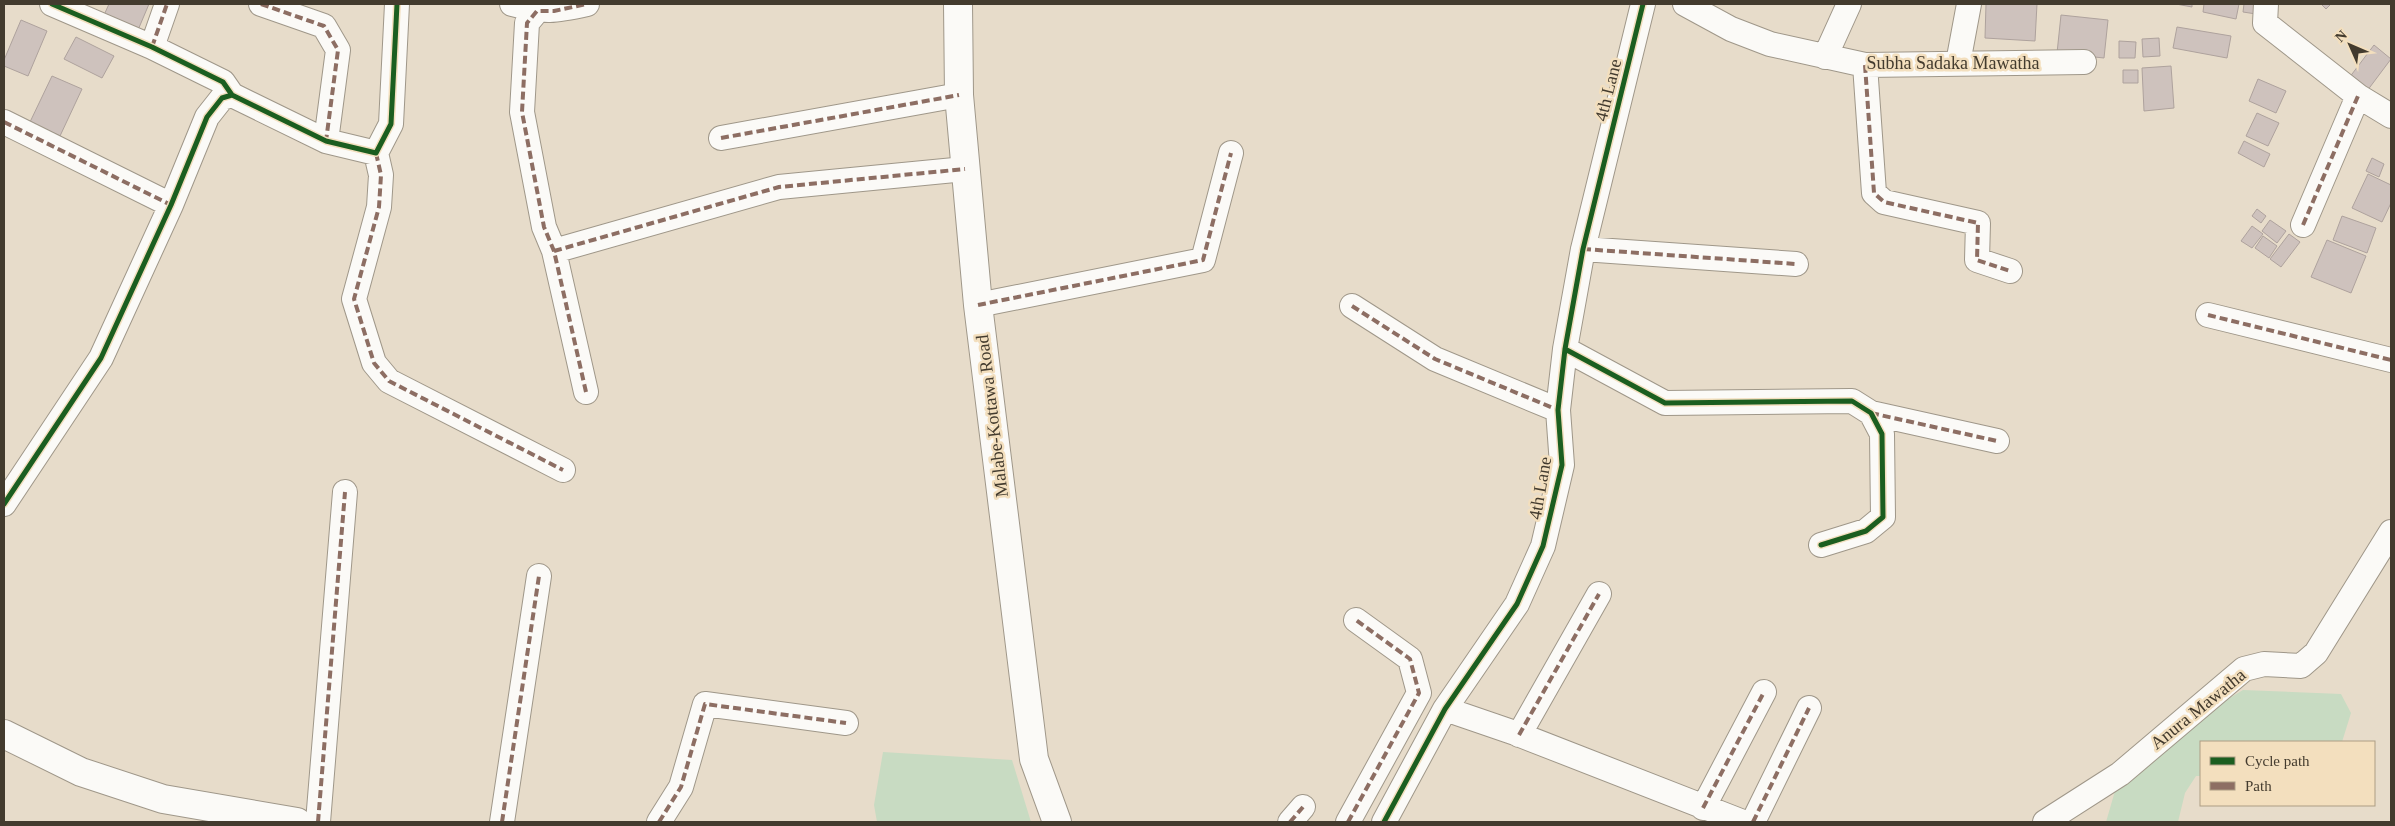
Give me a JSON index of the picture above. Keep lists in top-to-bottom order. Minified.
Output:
{"streets":{"main road":["Malabe-Kottawa Road"],"street":["Subha Sadaka Mawatha","4th Lane","Anura Mawatha"]},"legend":["Cycle path","Path"],"north":"top left"}
